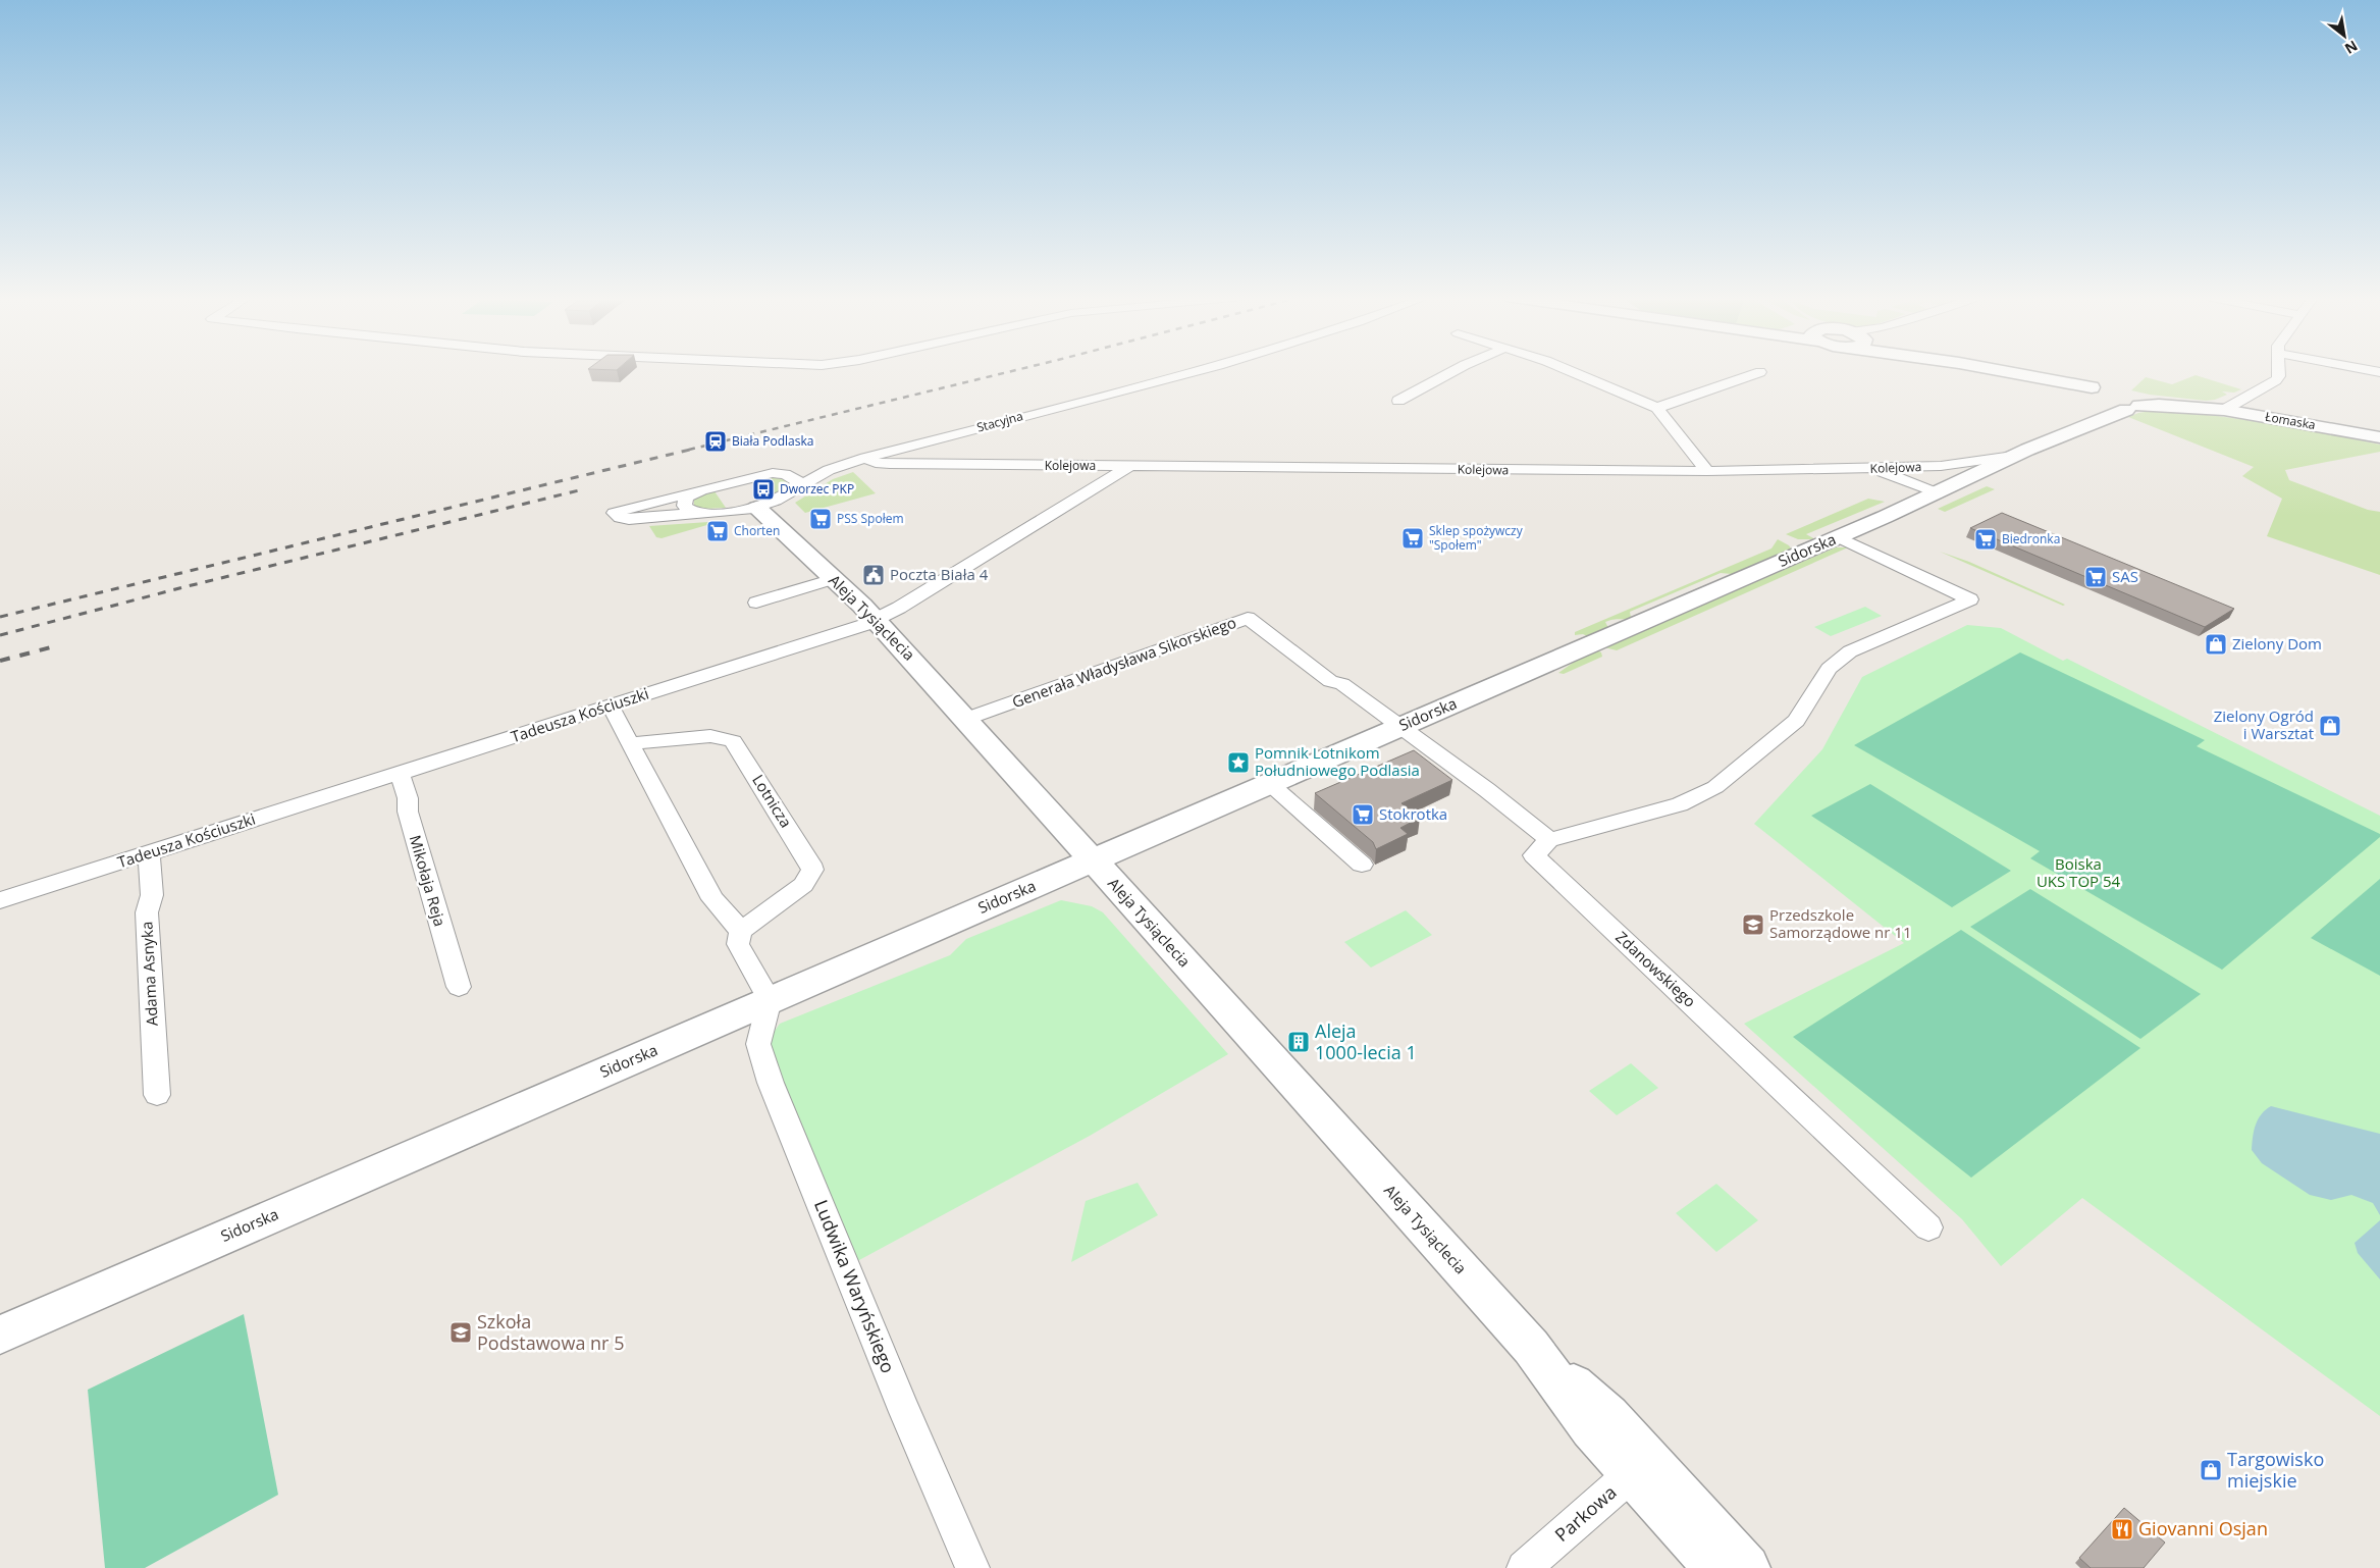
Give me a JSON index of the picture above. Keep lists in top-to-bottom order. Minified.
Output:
{"streets":{"street":["Łomaska","Stacyjna","Kolejowa","Sidorska","Aleja Tysiąclecia","Generała Władysława Sikorskiego","Tadeusza Kościuszki","Lotnicza","Mikołaja Reja","Zdanowskiego","Adama Asnyka","Ludwika Waryńskiego","Parkowa"]},"crossings":[["Łomaska","Kolejowa"],["Stacyjna","Kolejowa"],["Stacyjna","Aleja Tysiąclecia"],["Kolejowa","Sidorska"],["Kolejowa","Tadeusza Kościuszki"],["Sidorska","Aleja Tysiąclecia"],["Sidorska","Generała Władysława Sikorskiego"],["Sidorska","Ludwika Waryńskiego"],["Aleja Tysiąclecia","Generała Władysława Sikorskiego"],["Aleja Tysiąclecia","Tadeusza Kościuszki"],["Aleja Tysiąclecia","Parkowa"],["Tadeusza Kościuszki","Mikołaja Reja"],["Tadeusza Kościuszki","Adama Asnyka"]],"parks":["Boiska UKS TOP 54"],"places":{"station":["Biała Podlaska"],"bus stop":["Dworzec PKP"],"supermarket":["PSS Społem","Chorten","Sklep spożywczy \"Społem\"","Biedronka","SAS","Stokrotka"],"public building":["Poczta Biała 4"],"shop":["Zielony Dom","Zielony Ogród i Warsztat","Targowisko miejskie"],"place":["Pomnik Lotnikom Południowego Podlasia"],"school or university":["Przedszkole Samorządowe nr 11","Szkoła Podstawowa nr 5"],"building":["Aleja 1000-lecia 1"],"restaurant":["Giovanni Osjan"]},"north":"bottom right"}
